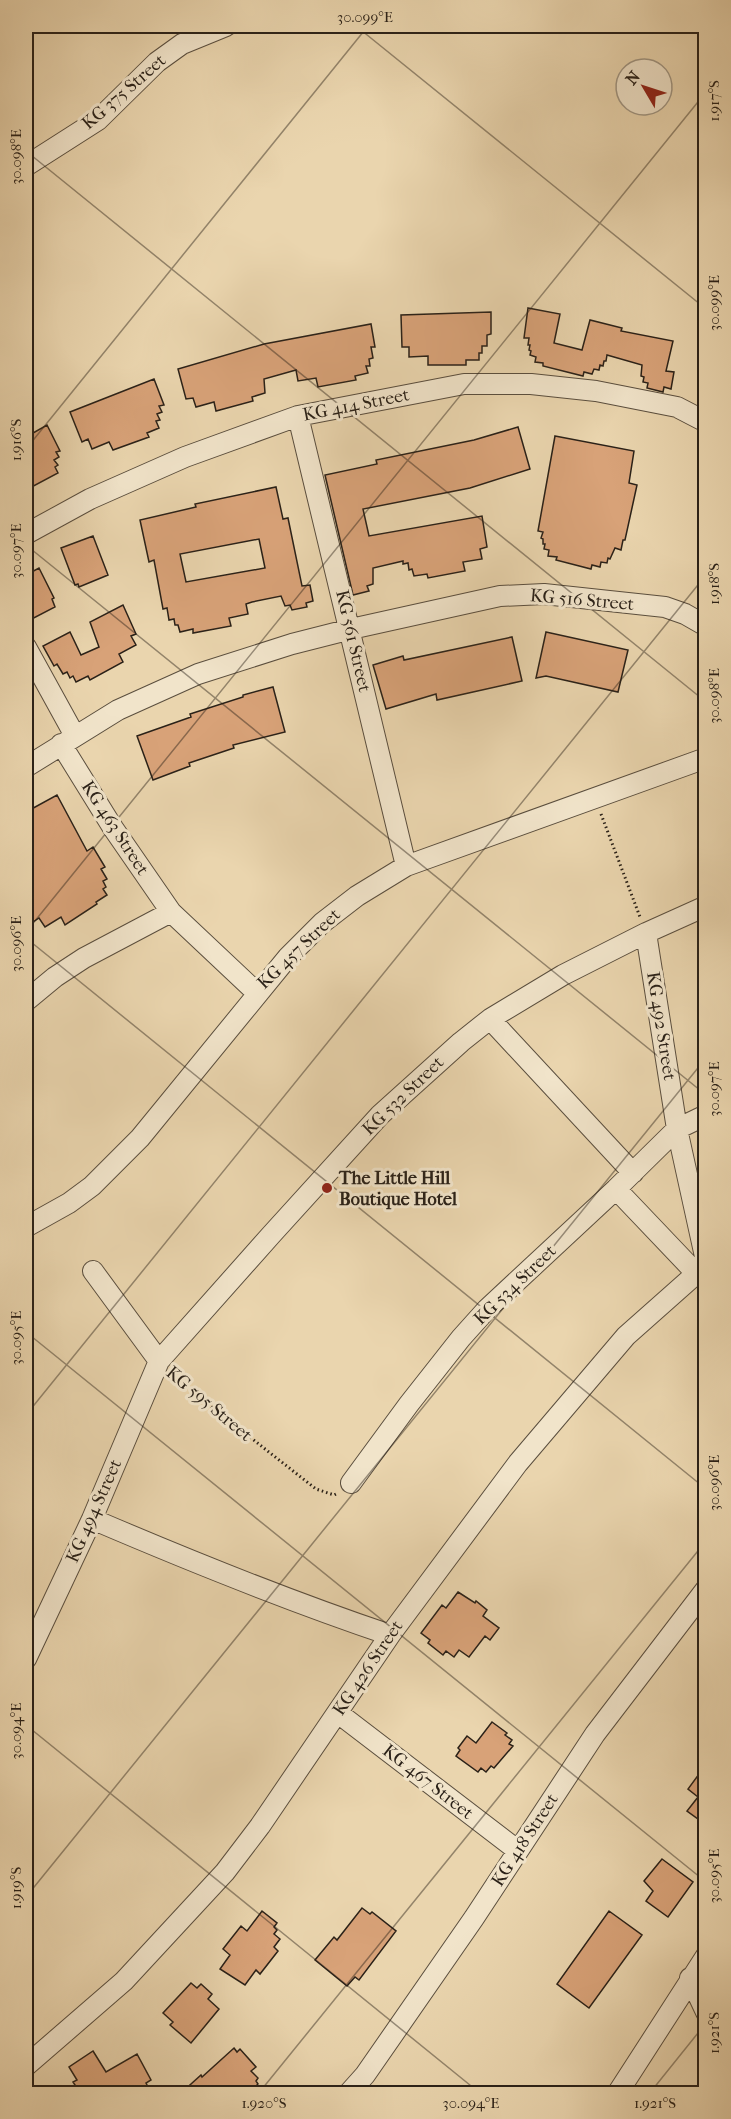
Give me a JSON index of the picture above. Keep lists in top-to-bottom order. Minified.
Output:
{"streets":{"street":["KG 375 Street","KG 414 Street","KG 516 Street","KG 561 Street","KG 463 Street","KG 457 Street","KG 492 Street","KG 532 Street","KG 534 Street","KG 595 Street","KG 494 Street","KG 426 Street","KG 467 Street","KG 418 Street"]},"crossings":[["KG 414 Street","KG 561 Street"],["KG 516 Street","KG 561 Street"],["KG 516 Street","KG 463 Street"],["KG 561 Street","KG 457 Street"],["KG 463 Street","KG 457 Street"],["KG 492 Street","KG 532 Street"],["KG 492 Street","KG 534 Street"],["KG 492 Street","KG 426 Street"],["KG 532 Street","KG 595 Street"],["KG 532 Street","KG 494 Street"],["KG 534 Street","KG 595 Street"],["KG 595 Street","KG 494 Street"],["KG 426 Street","KG 467 Street"],["KG 467 Street","KG 418 Street"]],"places":["The Little Hill Boutique Hotel"],"north":"top left","coordinates":["30.099°E","1.917°S","30.098°E","1.916°S","30.097°E","1.918°S","30.096°E","30.095°E","30.094°E","1.919°S","1.921°S","1.920°S"]}
